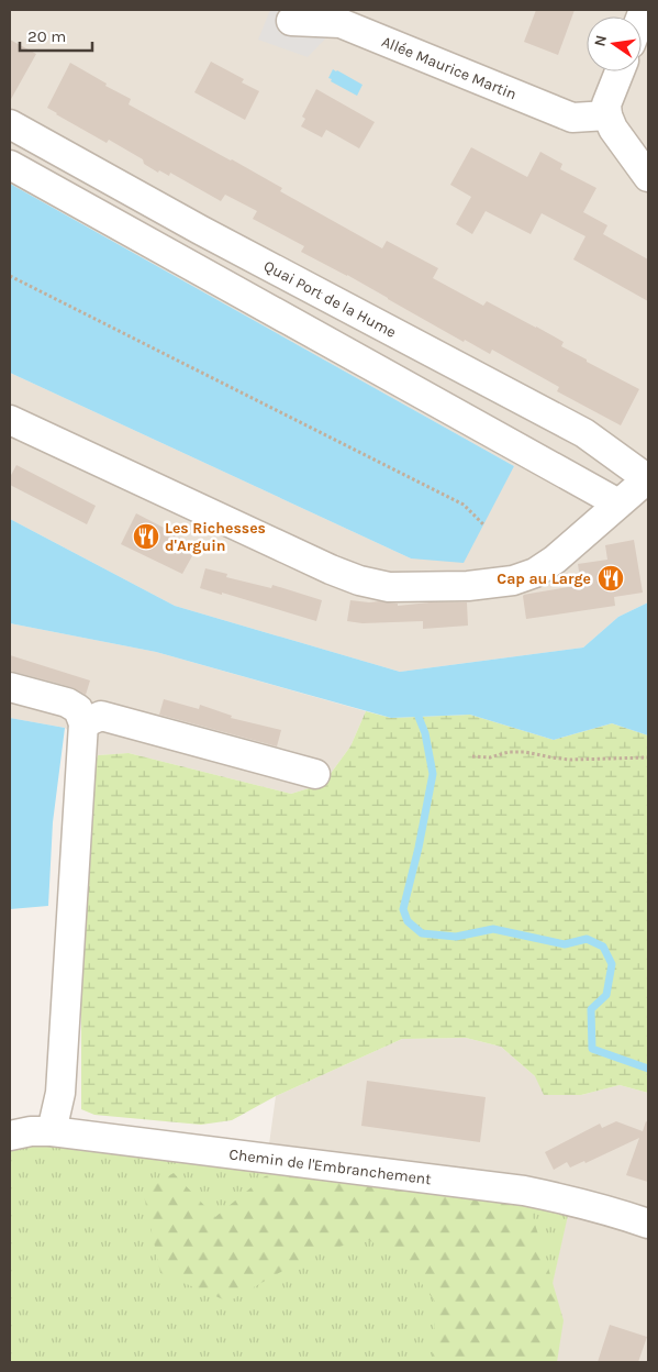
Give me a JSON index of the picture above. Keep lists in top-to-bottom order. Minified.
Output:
{"streets":{"street":["Allée Maurice Martin","Quai Port de la Hume","Chemin de l'Embranchement"]},"places":{"restaurant":["Les Richesses d'Arguin","Cap au Large"]},"scale_bar":"20 m","north":"left"}
